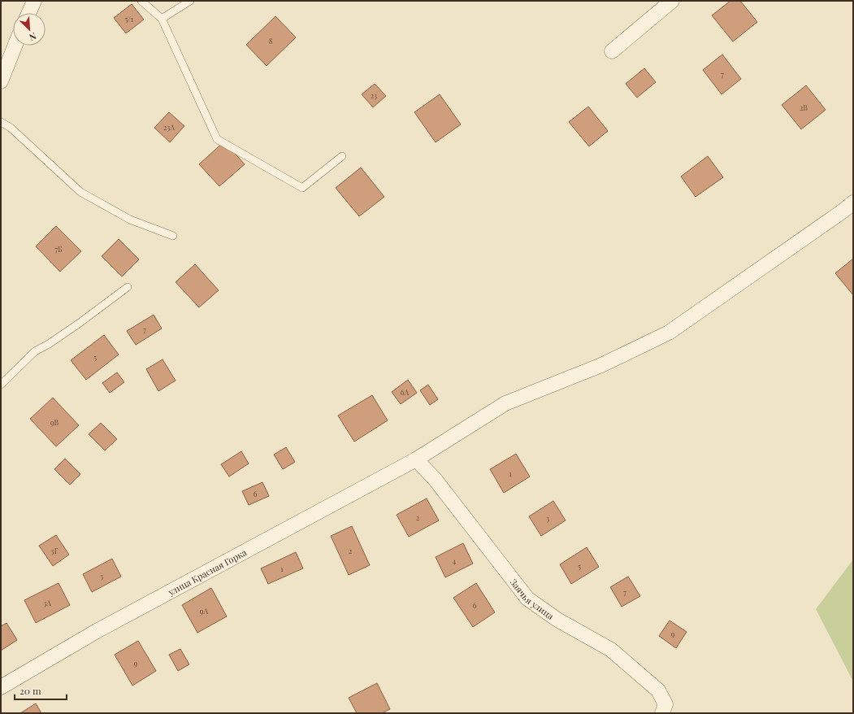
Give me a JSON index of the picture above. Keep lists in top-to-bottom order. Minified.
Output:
{"streets":{"street":["улица Красная Горка","Заячья улица"]},"crossings":[["улица Красная Горка","Заячья улица"]],"house_numbers":["5/1","8","7","23","2В","23А","7Б","7","5","6А","9В","1","6","2","3","3Г","2","4","5","1","3","7","3А","6","9А","9","9"],"scale_bar":"20 m","north":"bottom right"}
